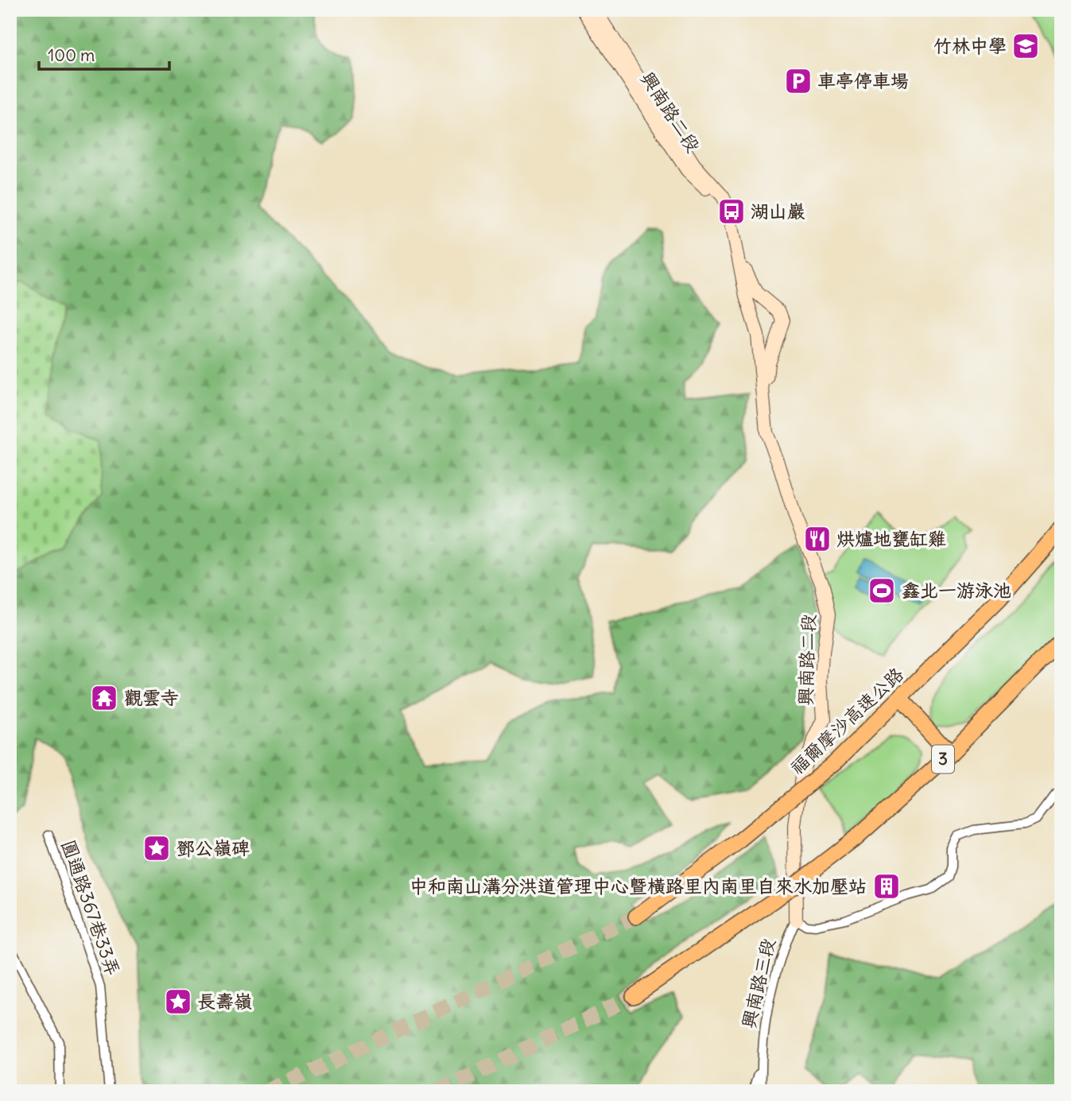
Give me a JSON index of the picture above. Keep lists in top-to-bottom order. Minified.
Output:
{"streets":{"highway":["福爾摩沙高速公路","3"],"street":["興南路二段","圓通路367巷33弄","興南路三段"]},"crossings":[["興南路二段","興南路三段"]],"places":{"school or university":["竹林中學"],"parking":["車亭停車場"],"bus stop":["湖山巖"],"restaurant":["烘爐地甕缸雞"],"sports":["鑫北一游泳池"],"temple":["觀雲寺"],"place":["鄧公嶺碑","長壽嶺"],"building":["中和南山溝分洪道管理中心暨橫路里內南里自來水加壓站"]},"scale_bar":"100 m"}
